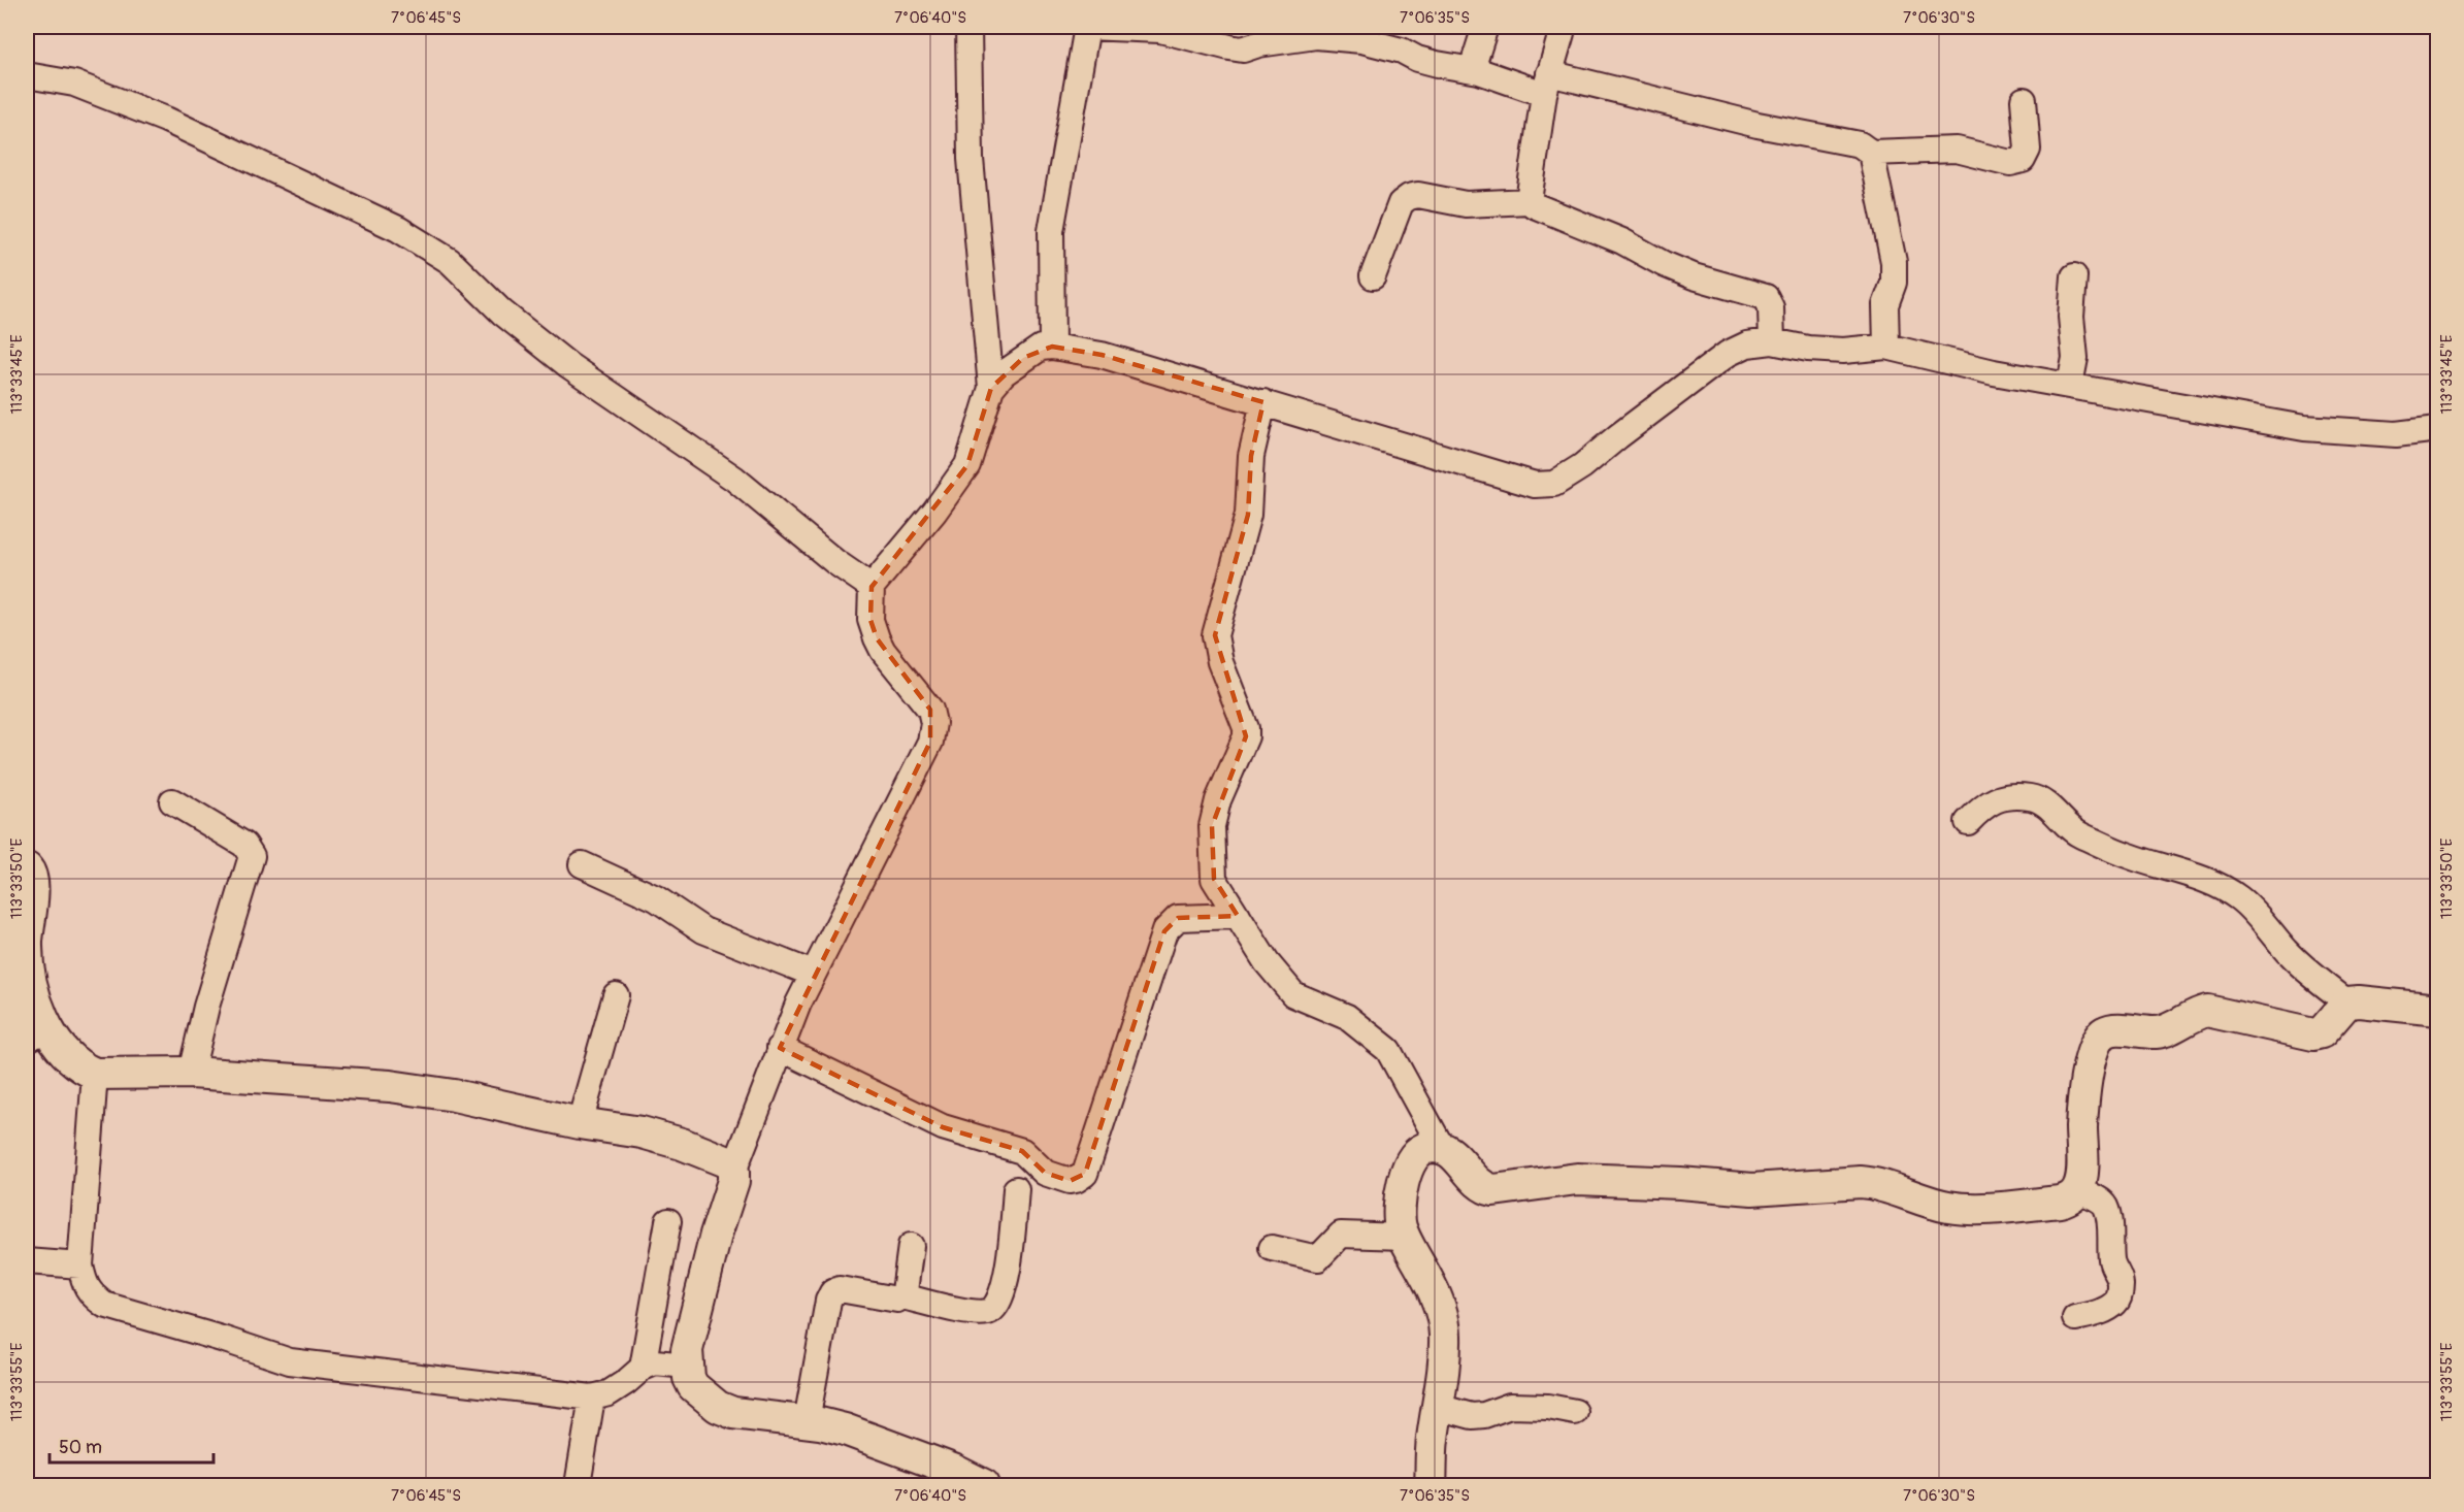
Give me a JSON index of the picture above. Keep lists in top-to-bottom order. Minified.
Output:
{"scale_bar":"50 m","coordinates":["7°06'45\"S","7°06'40\"S","7°06'35\"S","7°06'30\"S","113°33'45\"E","113°33'50\"E","113°33'55\"E"]}
